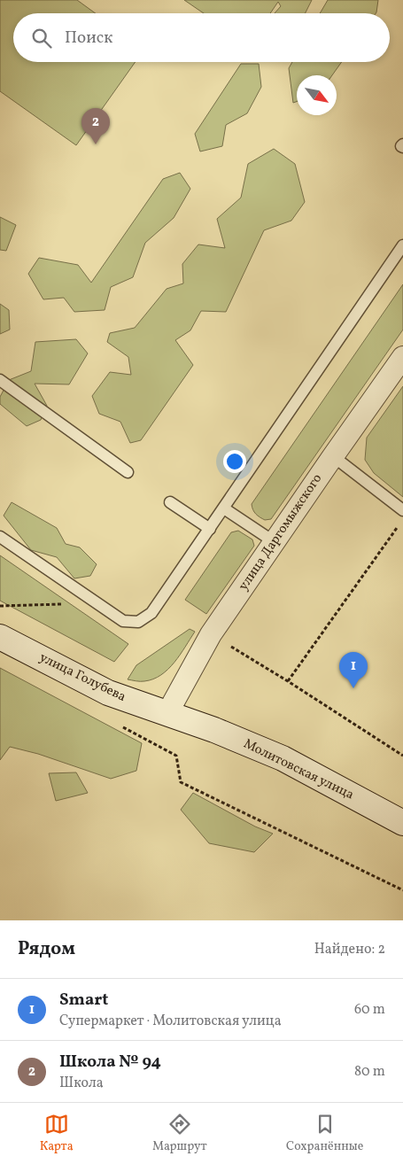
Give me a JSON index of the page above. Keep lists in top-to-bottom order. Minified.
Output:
{"streets":{"street":["улица Даргомыжского","улица Голубева","Молитовская улица"]},"crossings":[["улица Даргомыжского","улица Голубева"],["улица Даргомыжского","Молитовская улица"],["улица Голубева","Молитовская улица"]],"north":"bottom right","page":{"search":"Поиск","pins":["2","1"],"heading":["Рядом","Найдено: 2"],"list":[{"mark":"1","name":"Smart","note":"Супермаркет · Молитовская улица","value":"60 m"},{"mark":"2","name":"Школа № 94","note":"Школа","value":"80 m"}],"nav":["Карта","Маршрут","Сохранённые"]}}
